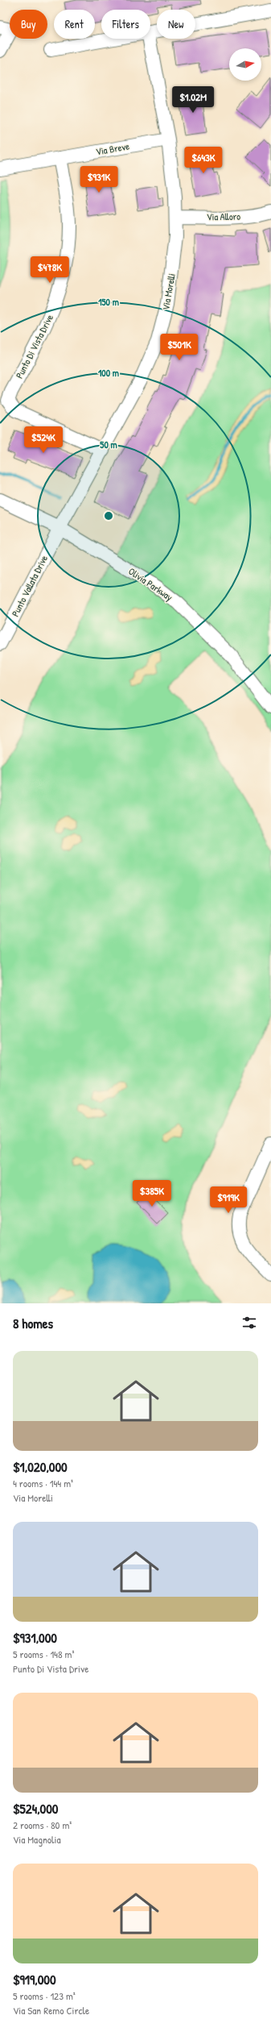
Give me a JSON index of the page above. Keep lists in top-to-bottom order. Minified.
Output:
{"streets":{"street":["Via Breve","Via Alloro","Via Morelli","Punto Di Vista Drive","Olivia Parkway","Punto Vallata Drive"]},"crossings":[["Via Breve","Via Morelli"],["Via Breve","Punto Di Vista Drive"],["Via Alloro","Via Morelli"],["Via Morelli","Punto Di Vista Drive"],["Via Morelli","Olivia Parkway"],["Via Morelli","Punto Vallata Drive"],["Olivia Parkway","Punto Vallata Drive"]],"north":"right","page":{"chip":["Buy","Rent","Filters","New"],"price":["$1.02M","$643K","$931K","$478K","$501K","$524K","$385K","$919K"],"heading":"8 homes","list":[{"name":"$1,020,000","note":"4 rooms · 144 m² · Via Morelli"},{"name":"$931,000","note":"5 rooms · 148 m² · Punto Di Vista Drive"},{"name":"$524,000","note":"2 rooms · 80 m² · Via Magnolia"},{"name":"$919,000","note":"5 rooms · 123 m² · Via San Remo Circle"}]},"rings":["150 m","100 m","50 m"]}
